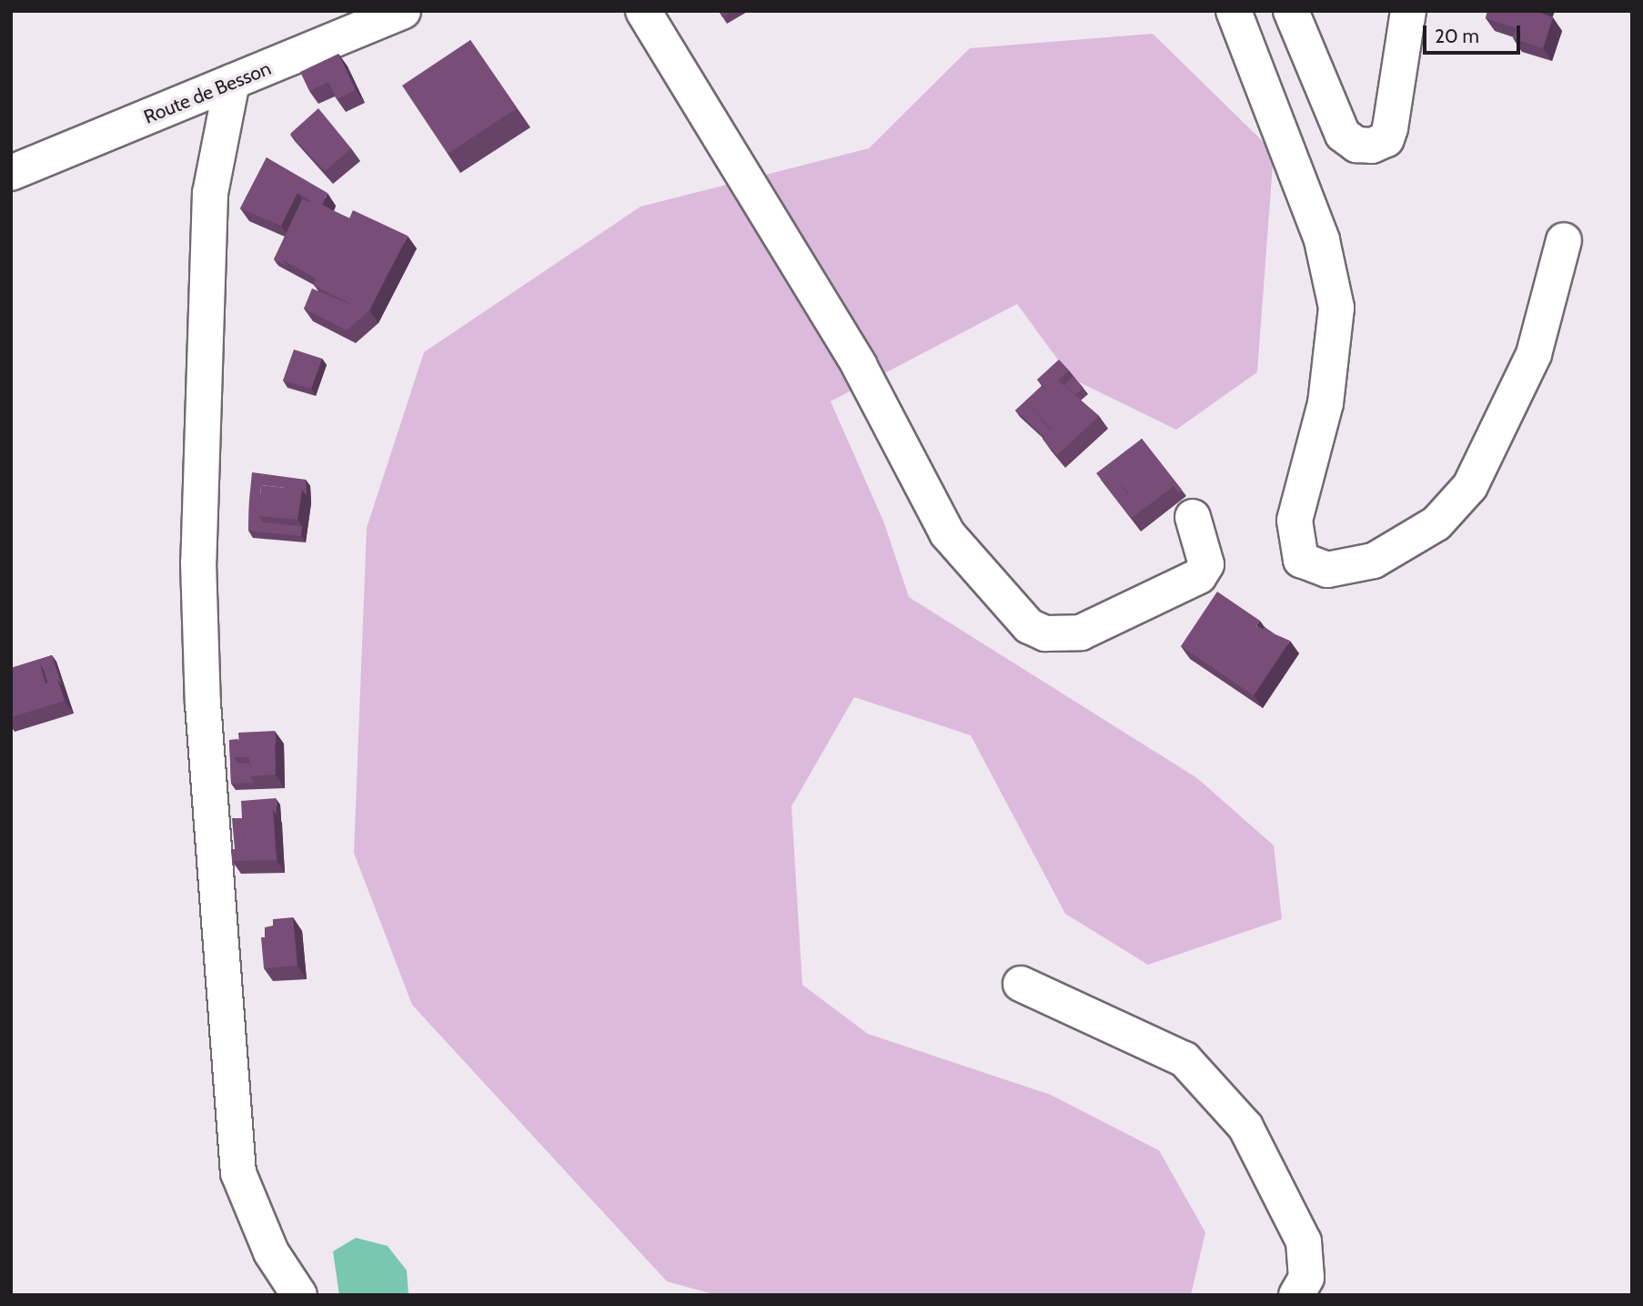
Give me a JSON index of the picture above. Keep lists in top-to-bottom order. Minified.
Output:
{"streets":{"street":["Route de Besson"]},"scale_bar":"20 m"}
